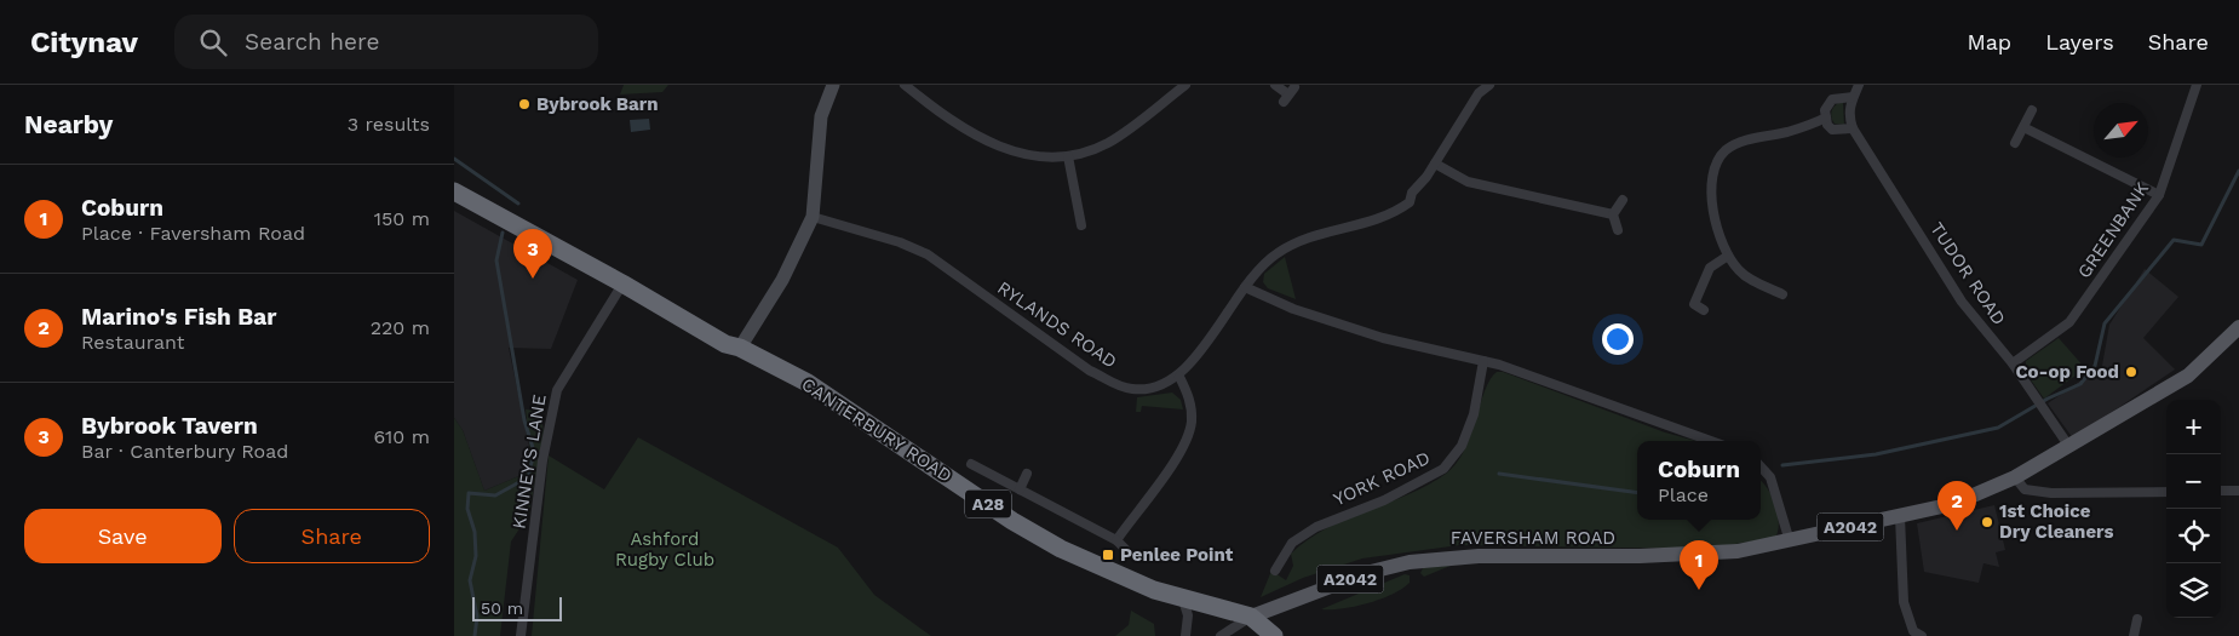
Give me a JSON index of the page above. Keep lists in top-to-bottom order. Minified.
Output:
{"streets":{"highway":["CANTERBURY ROAD","A28"],"main road":["A2042","FAVERSHAM ROAD"],"street":["GREENBANK","TUDOR ROAD","RYLANDS ROAD","KINNEY'S LANE","YORK ROAD"]},"crossings":[["GREENBANK","TUDOR ROAD"],["TUDOR ROAD","FAVERSHAM ROAD"],["CANTERBURY ROAD","KINNEY'S LANE"],["CANTERBURY ROAD","FAVERSHAM ROAD"]],"parks":["Ashford Rugby Club"],"places":{"other":["Bybrook Barn","Co-op Food","1st Choice Dry Cleaners"],"transit":["Penlee Point"]},"scale_bar":"50 m","north":"top right","page":{"header":"Citynav","search":"Search here","nav":["Map","Layers","Share"],"heading":["Nearby","3 results"],"list":[{"mark":"1","name":"Coburn","note":"Place · Faversham Road","value":"150 m"},{"mark":"2","name":"Marino's Fish Bar","note":"Restaurant","value":"220 m"},{"mark":"3","name":"Bybrook Tavern","note":"Bar · Canterbury Road","value":"610 m"}],"pins":["3","2","1"],"map_buttons":["+","−"],"popup":["Coburn","Place"],"buttons":["Save","Share"],"scale":"50 m"}}
